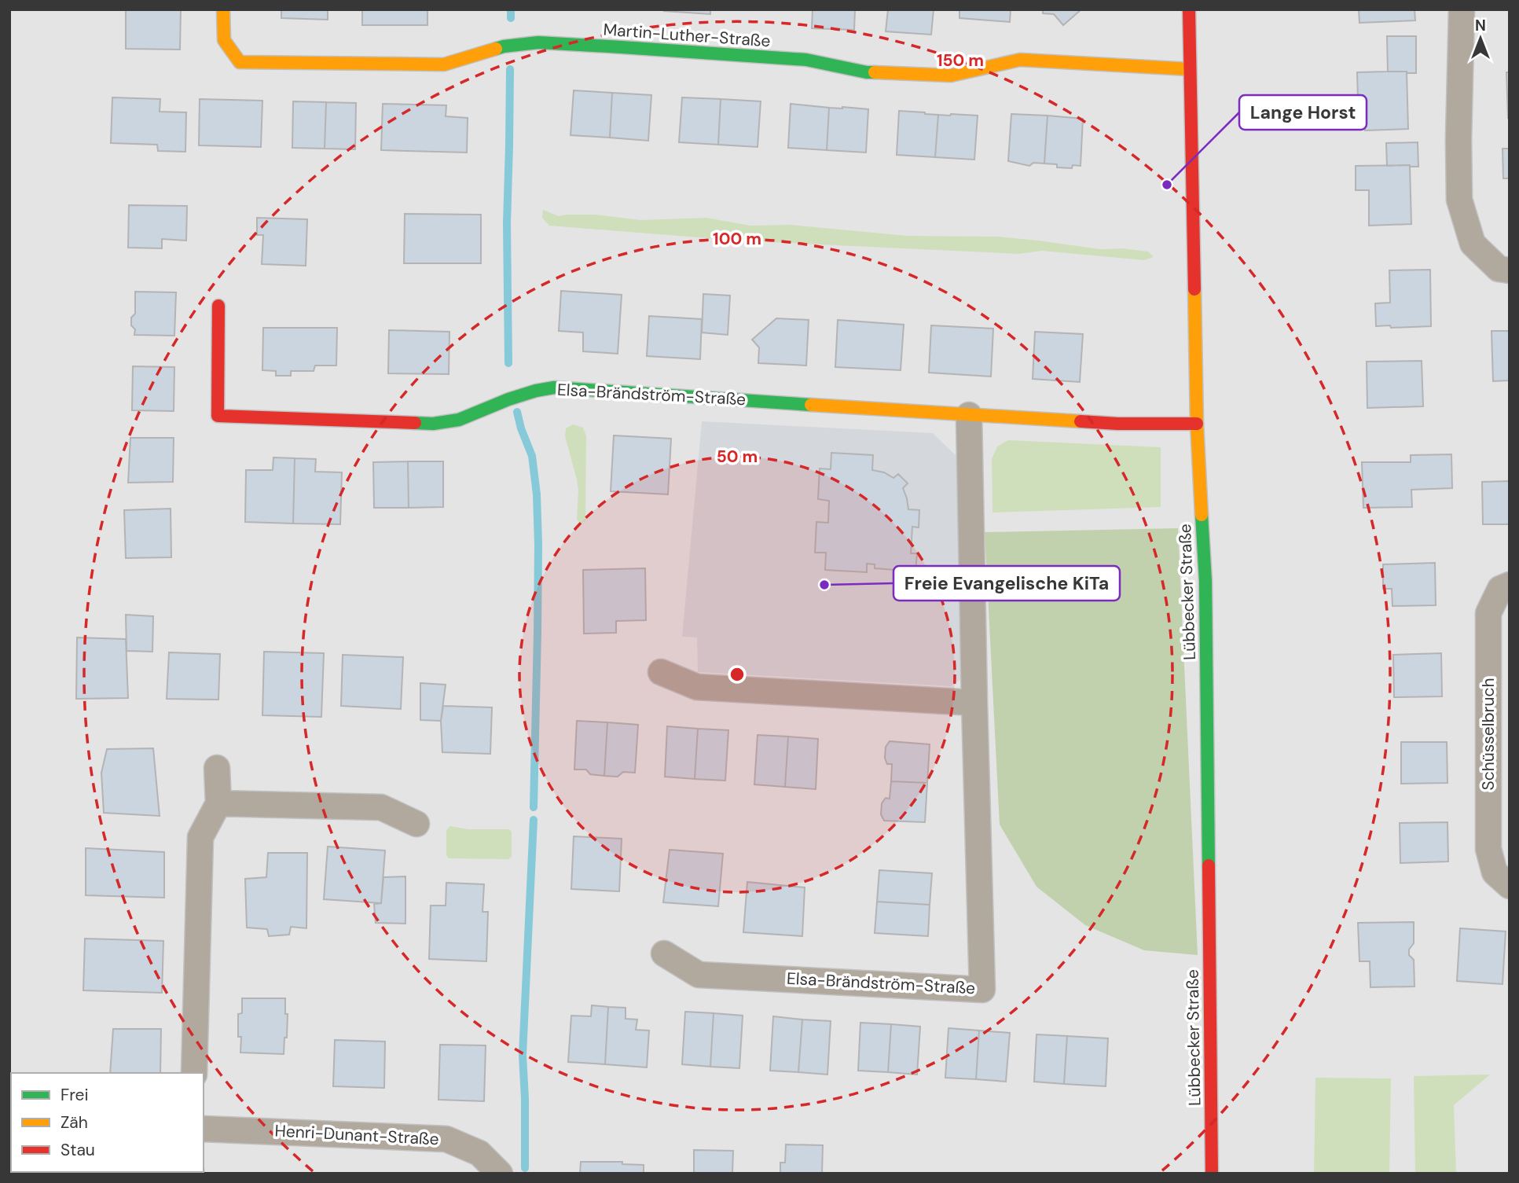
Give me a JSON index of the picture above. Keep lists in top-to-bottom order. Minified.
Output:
{"streets":{"street":["Martin-Luther-Straße","Elsa-Brändström-Straße","Lübbecker Straße","Schüsselbruch","Henri-Dunant-Straße"]},"crossings":[["Martin-Luther-Straße","Lübbecker Straße"],["Elsa-Brändström-Straße","Lübbecker Straße"]],"places":["Lange Horst","Freie Evangelische KiTa"],"legend":["Frei","Zäh","Stau"],"north":"top","rings":["150 m","100 m","50 m"]}
